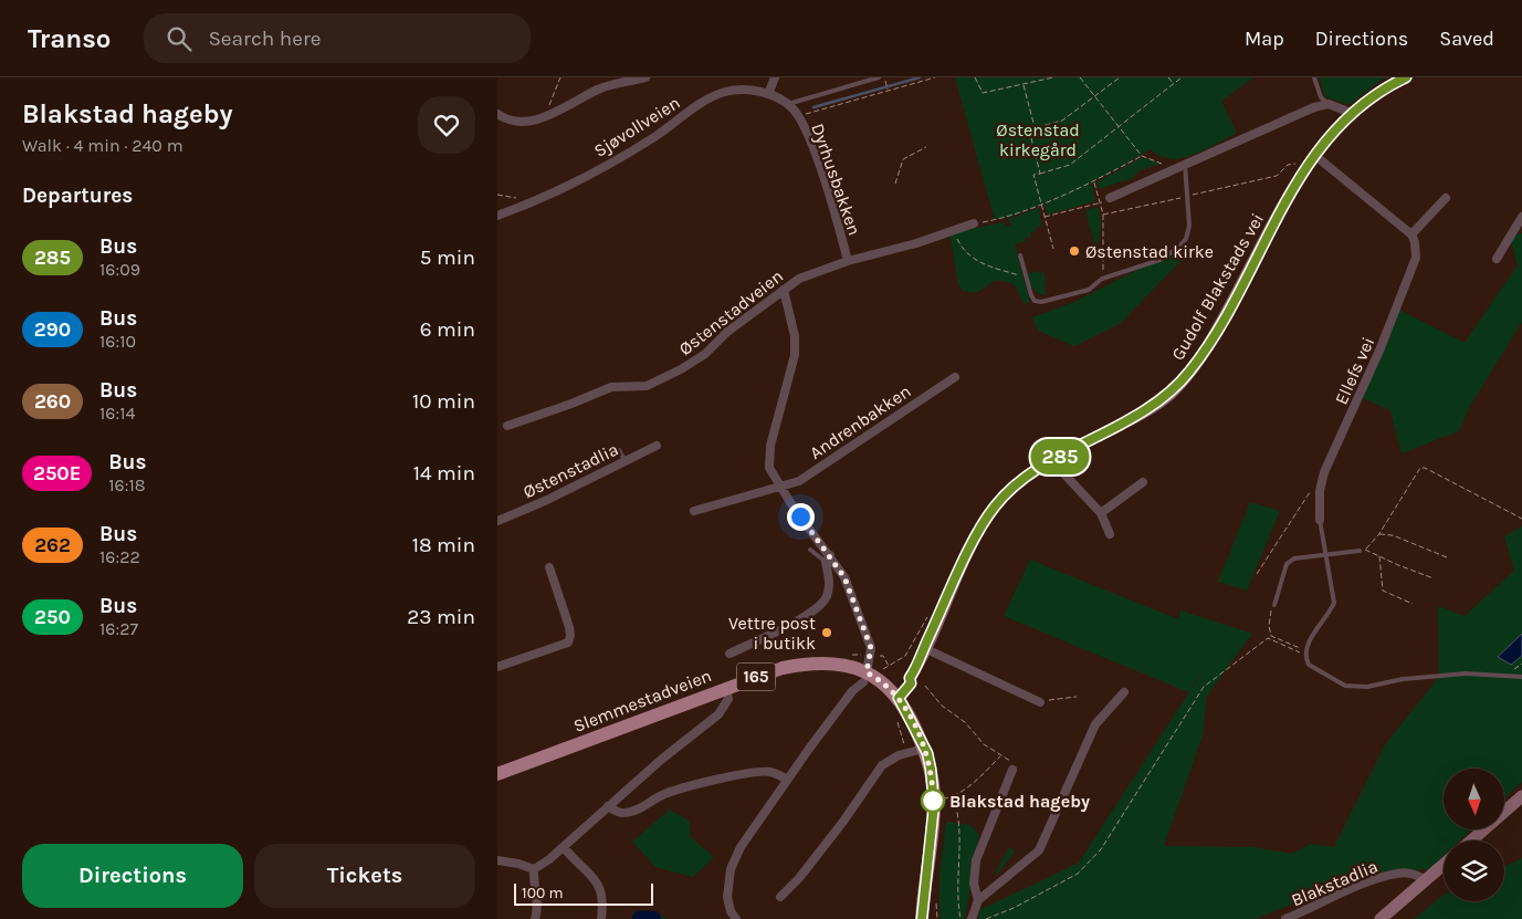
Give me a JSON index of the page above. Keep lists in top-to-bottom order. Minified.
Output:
{"streets":{"main road":["165","Slemmestadveien"],"street":["Sjøvollveien","Dyrhusbakken","Gudolf Blakstads vei","Østenstadveien","Ellefs vei","Andrenbakken","Østenstadlia","Blakstadlia"]},"crossings":[["Sjøvollveien","Dyrhusbakken"],["Dyrhusbakken","Østenstadveien"],["Gudolf Blakstads vei","Slemmestadveien"]],"parks":["Østenstad kirkegård"],"places":["Østenstad kirke","Vettre post i butikk","Blakstad hageby"],"lines":["bus line 285"],"scale_bar":"100 m","north":"bottom","page":{"header":"Transo","search":"Search here","nav":["Map","Directions","Saved"],"heading":[["Blakstad hageby","Walk · 4 min · 240 m"],"Departures"],"on_map":"285","list":[{"mark":"285","name":"Bus","note":"16:09","value":"5 min"},{"mark":"290","name":"Bus","note":"16:10","value":"6 min"},{"mark":"260","name":"Bus","note":"16:14","value":"10 min"},{"mark":"250E","name":"Bus","note":"16:18","value":"14 min"},{"mark":"262","name":"Bus","note":"16:22","value":"18 min"},{"mark":"250","name":"Bus","note":"16:27","value":"23 min"}],"buttons":["Directions","Tickets"],"scale":"100 m"}}
